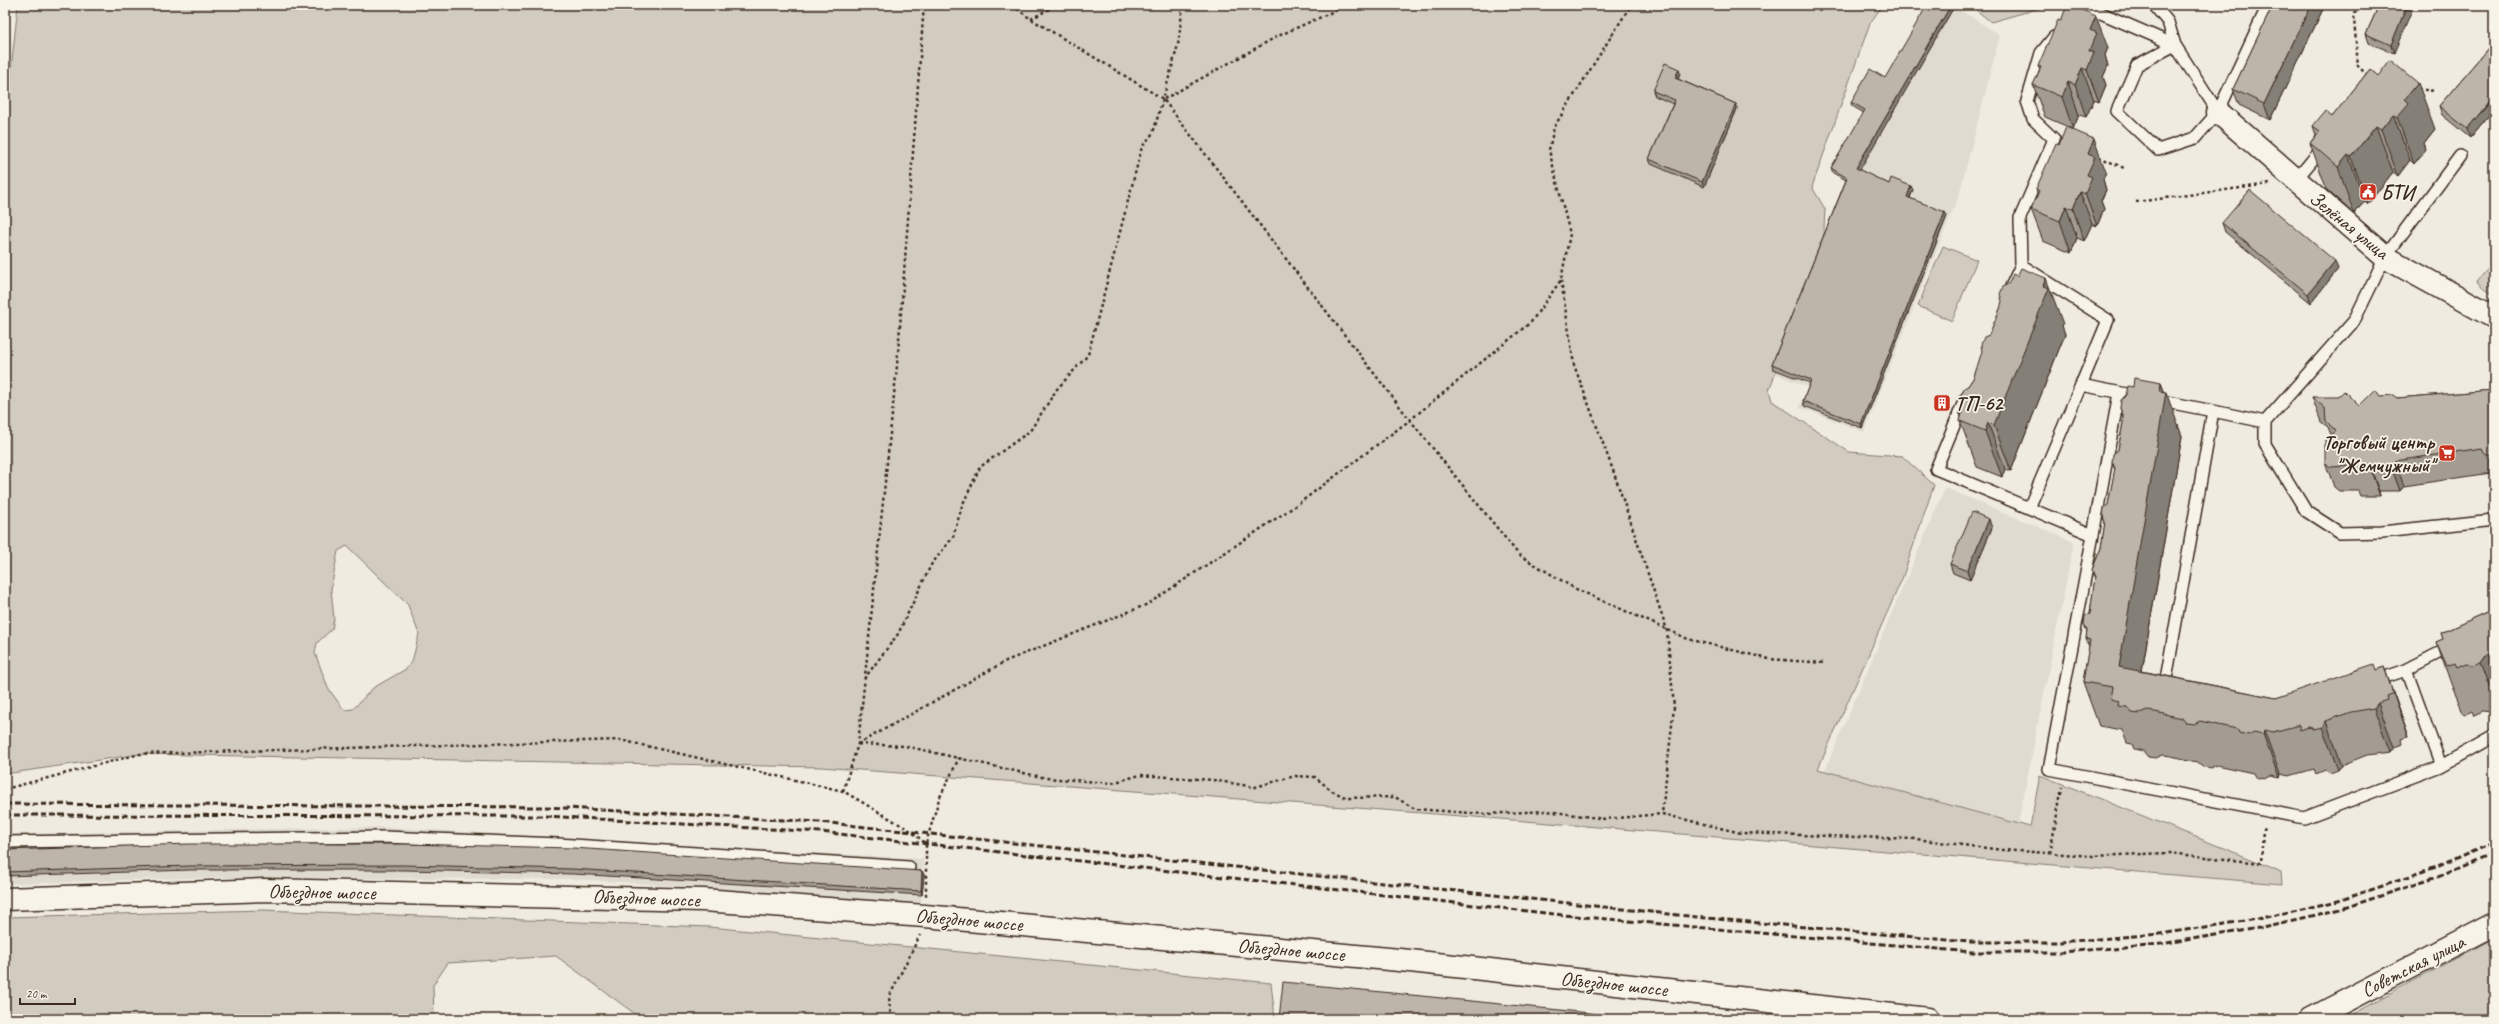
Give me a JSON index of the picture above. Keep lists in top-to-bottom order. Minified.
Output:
{"streets":{"main road":["Зелёная улица","Объездное шоссе","Советская улица"]},"places":{"public building":["БТИ"],"building":["ТП-62"],"supermarket":["Торговый центр \"Жемчужный\""]},"scale_bar":"20 m"}
